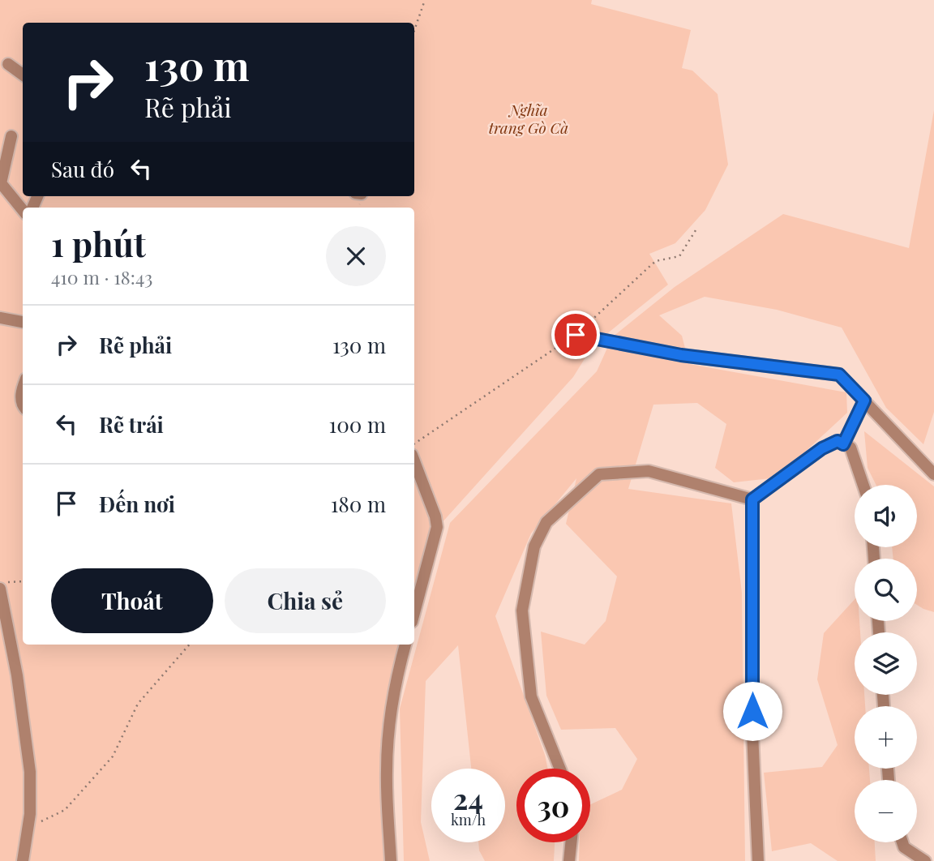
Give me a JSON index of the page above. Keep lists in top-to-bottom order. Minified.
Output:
{"parks":["Nghĩa trang Gò Cà"],"page":{"turn":["130 m","Rẽ phải"],"then":"Sau đó","heading":["1 phút","410 m · 18:43"],"list":[{"name":"Rẽ phải","value":"130 m"},{"name":"Rẽ trái","value":"100 m"},{"name":"Đến nơi","value":"180 m"}],"map_buttons":["+","−"],"buttons":["Thoát","Chia sẻ"],"speed":"24 km/h","limit":"30"}}
